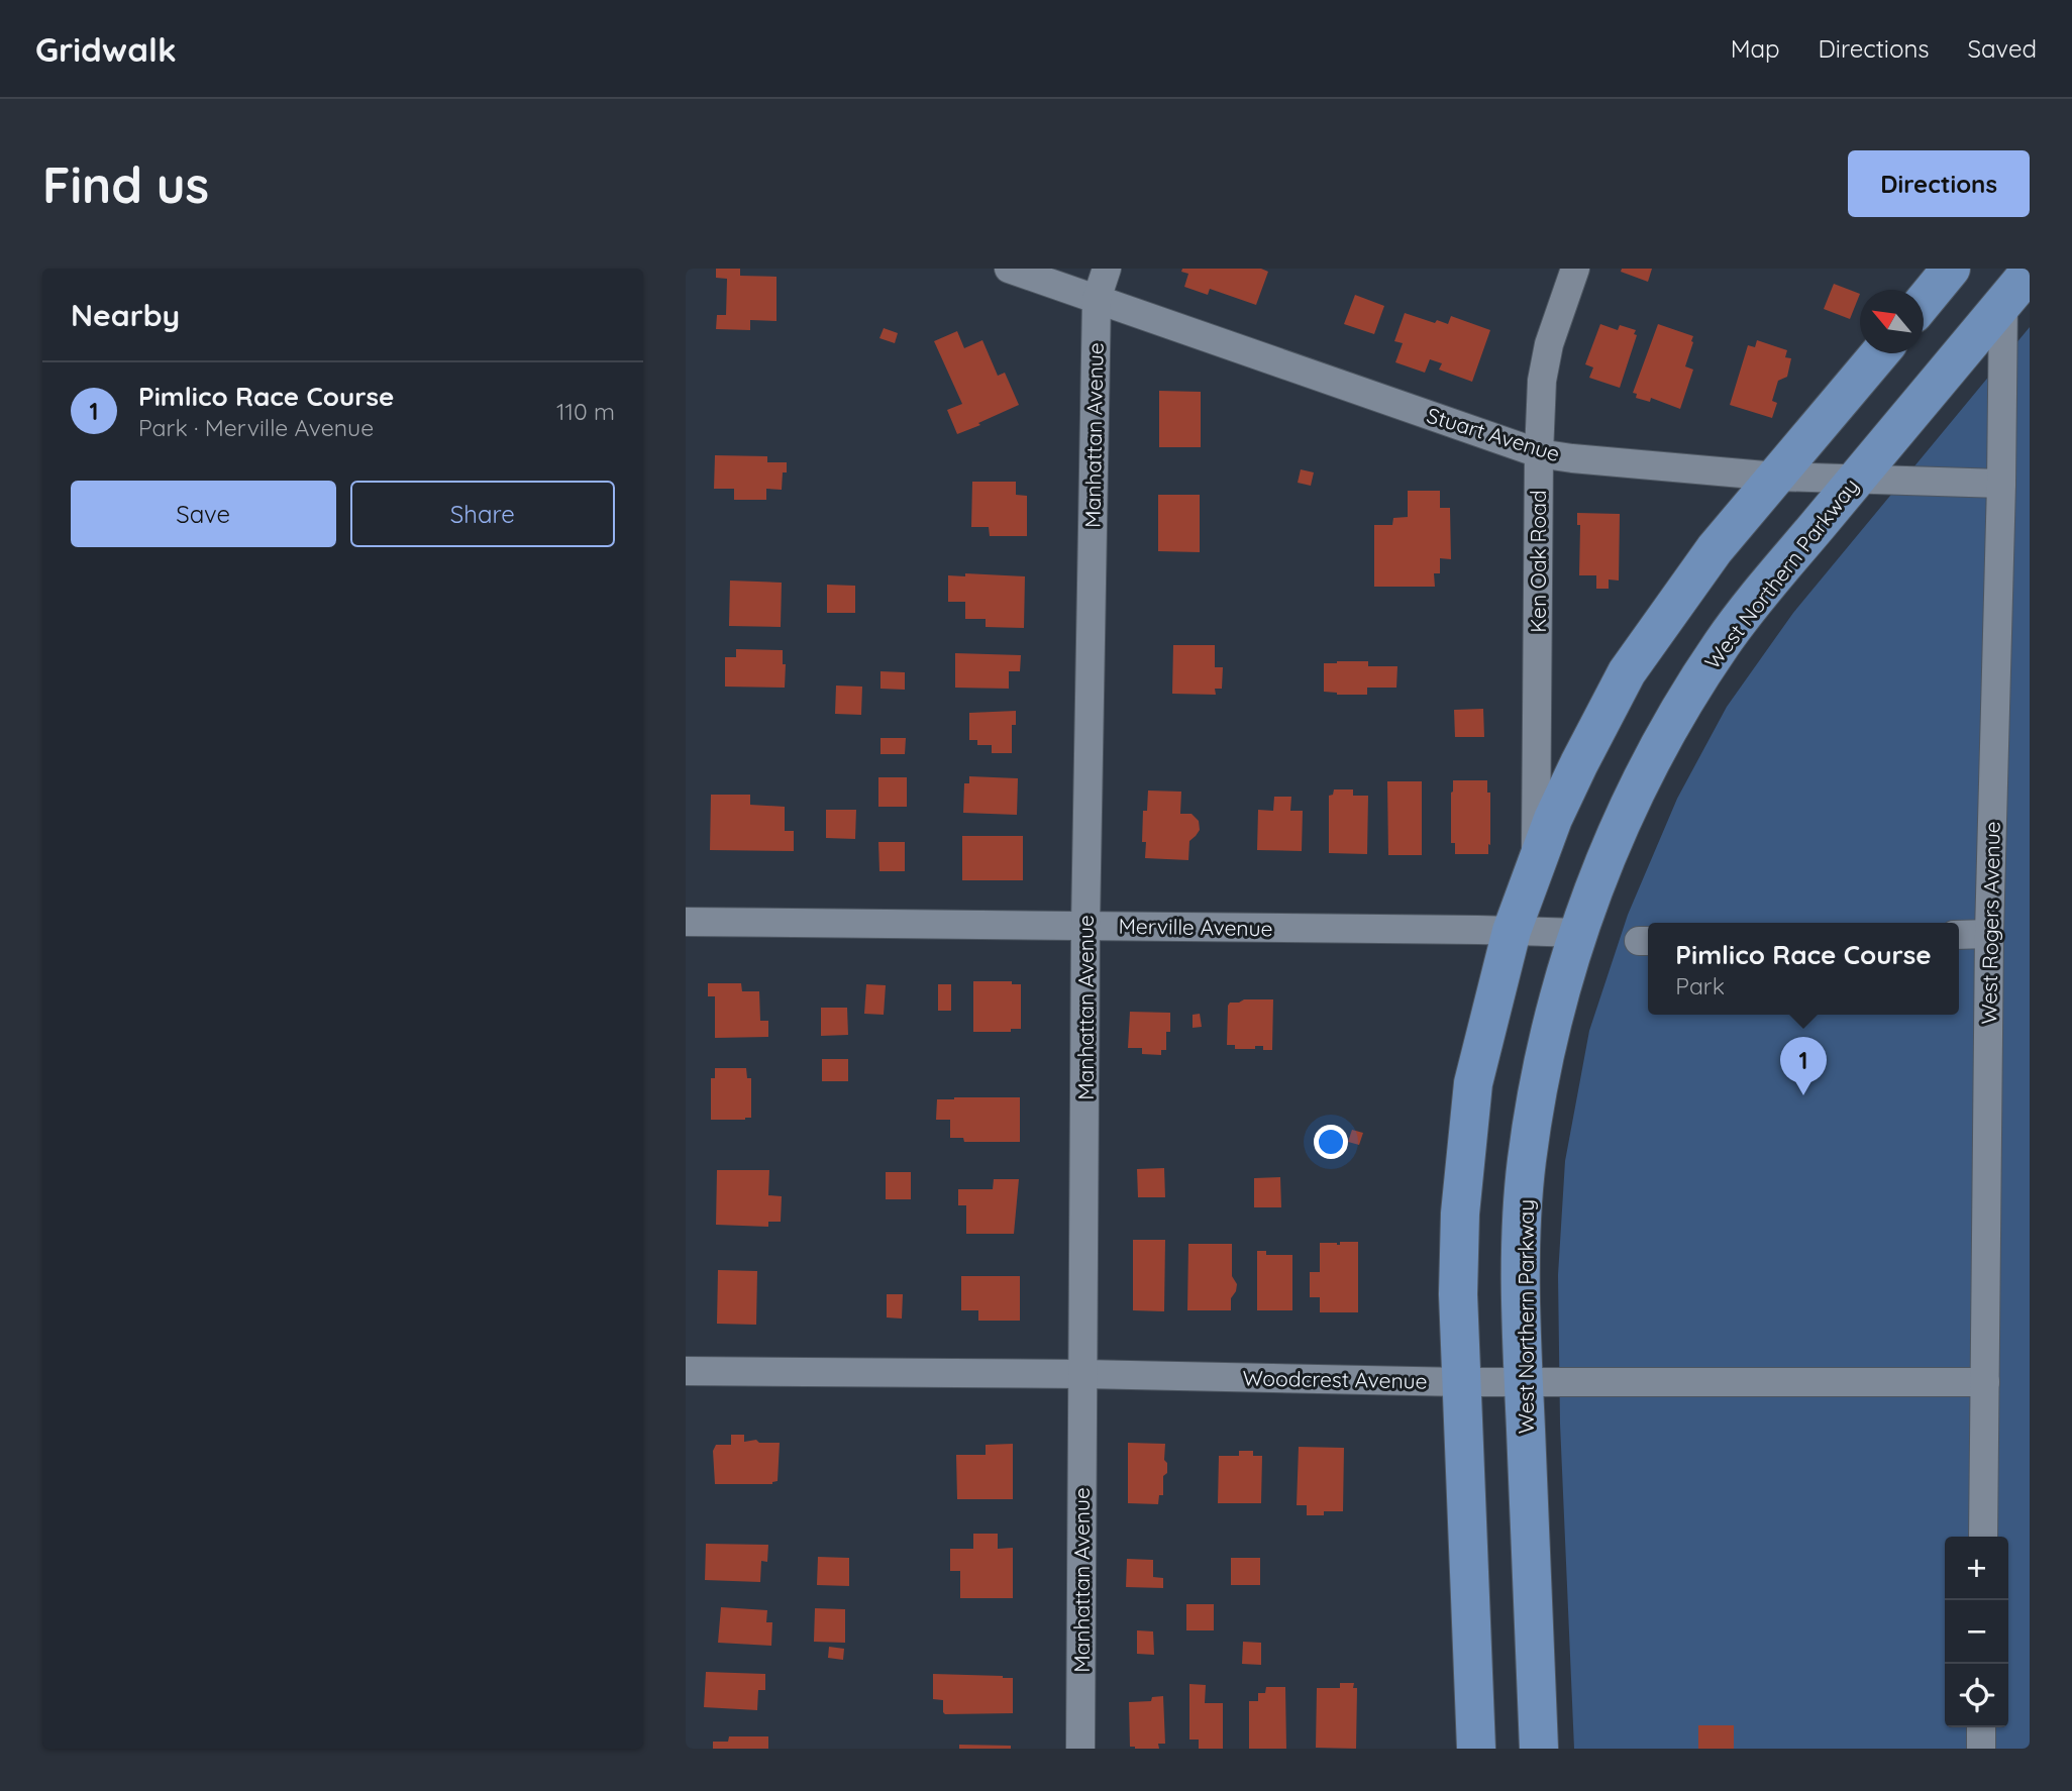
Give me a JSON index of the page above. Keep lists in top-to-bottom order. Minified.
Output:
{"streets":{"main road":["West Northern Parkway"],"street":["Stuart Avenue","Manhattan Avenue","Ken Oak Road","West Rogers Avenue","Merville Avenue","Woodcrest Avenue"]},"crossings":[["Stuart Avenue","Manhattan Avenue"],["Stuart Avenue","Ken Oak Road"],["Stuart Avenue","West Northern Parkway"],["Stuart Avenue","West Rogers Avenue"],["Manhattan Avenue","Merville Avenue"],["Manhattan Avenue","Woodcrest Avenue"],["West Northern Parkway","West Rogers Avenue"],["West Northern Parkway","Merville Avenue"],["West Northern Parkway","Woodcrest Avenue"],["West Rogers Avenue","Woodcrest Avenue"]],"north":"top left","page":{"header":"Gridwalk","nav":["Map","Directions","Saved"],"buttons":["Directions",["Save","Share"]],"title":"Find us","heading":"Nearby","list":[{"mark":"1","name":"Pimlico Race Course","note":"Park · Merville Avenue","value":"110 m"}],"popup":["Pimlico Race Course","Park"],"pins":"1","map_buttons":["+","−"]}}
